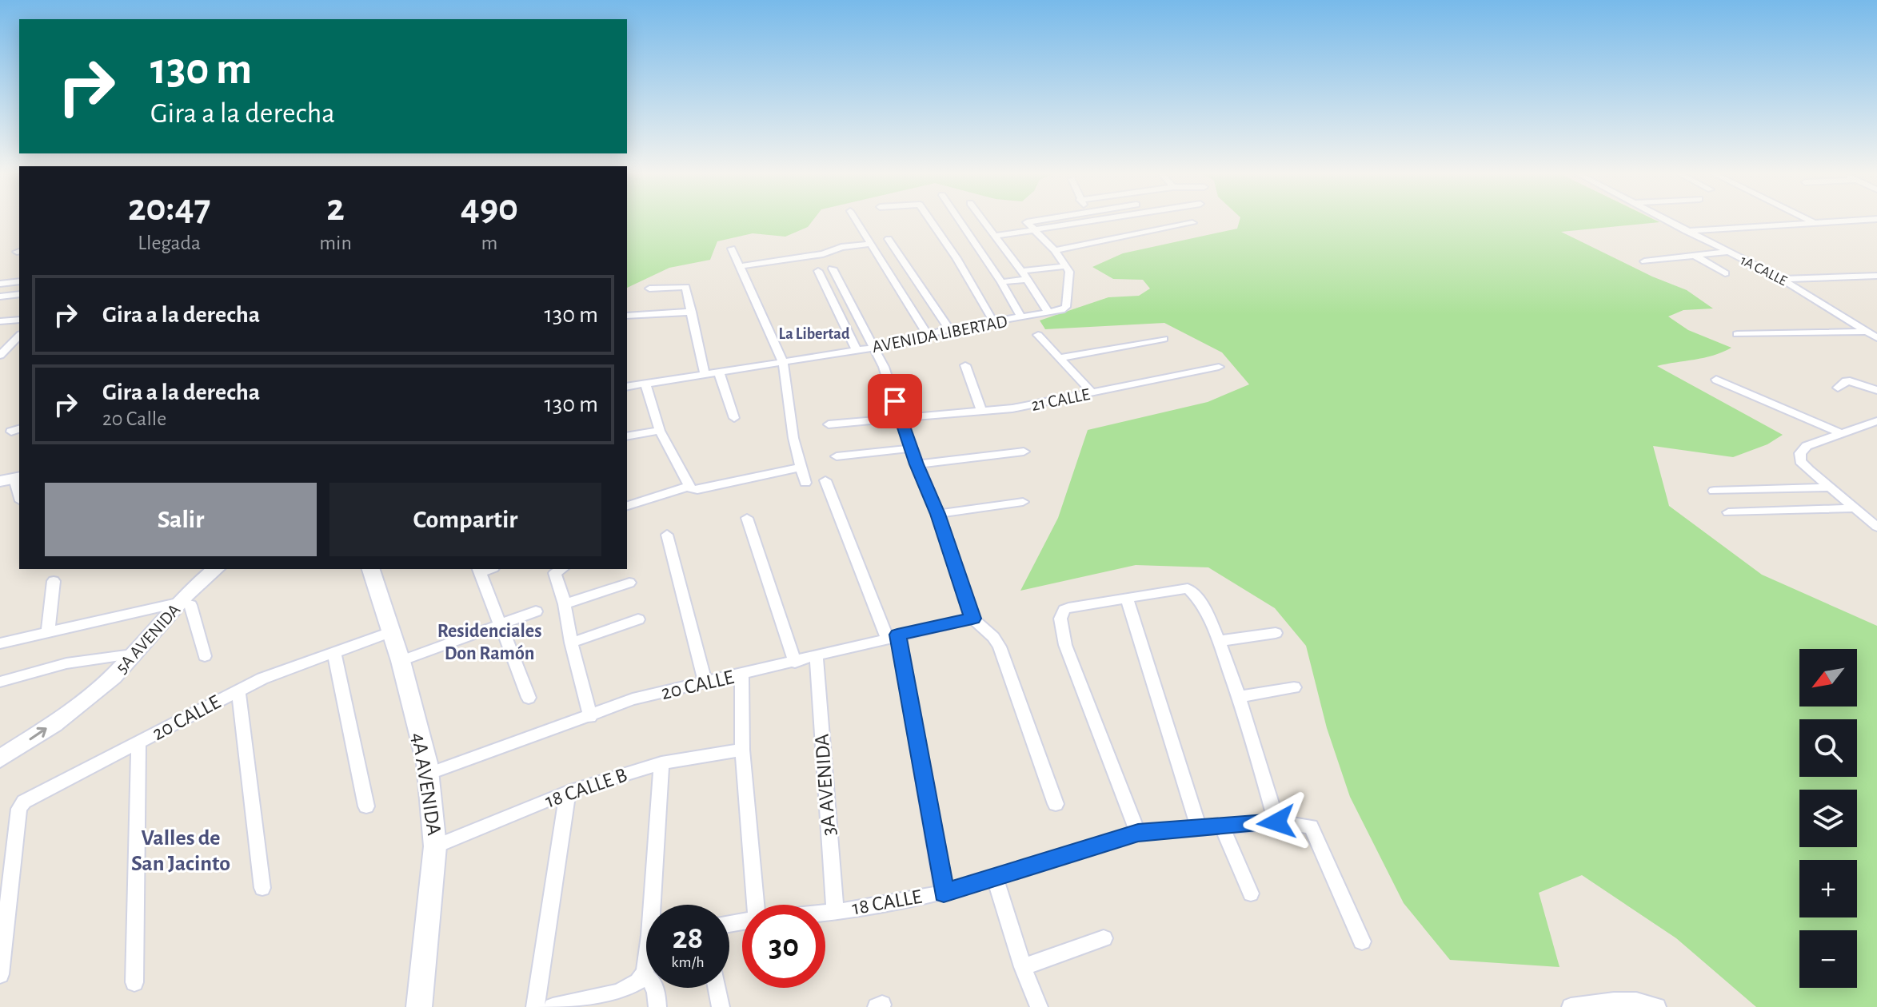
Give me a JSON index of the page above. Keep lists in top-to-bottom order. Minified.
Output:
{"streets":{"street":["1A CALLE","AVENIDA LIBERTAD","21 CALLE","5A AVENIDA","20 CALLE","4A AVENIDA","3A AVENIDA","18 CALLE B","18 CALLE"]},"crossings":[["20 CALLE","4A AVENIDA"],["20 CALLE","3A AVENIDA"],["4A AVENIDA","18 CALLE B"],["3A AVENIDA","18 CALLE"]],"districts":["La Libertad","Residenciales Don Ramón","Valles de San Jacinto"],"north":"bottom left","page":{"turn":["130 m","Gira a la derecha"],"eta":["20:47","Llegada","2","min","490","m"],"list":[{"name":"Gira a la derecha","value":"130 m"},{"name":"Gira a la derecha","note":"20 Calle","value":"130 m"}],"buttons":["Salir","Compartir"],"map_buttons":["+","−"],"speed":"28 km/h","limit":"30"}}
